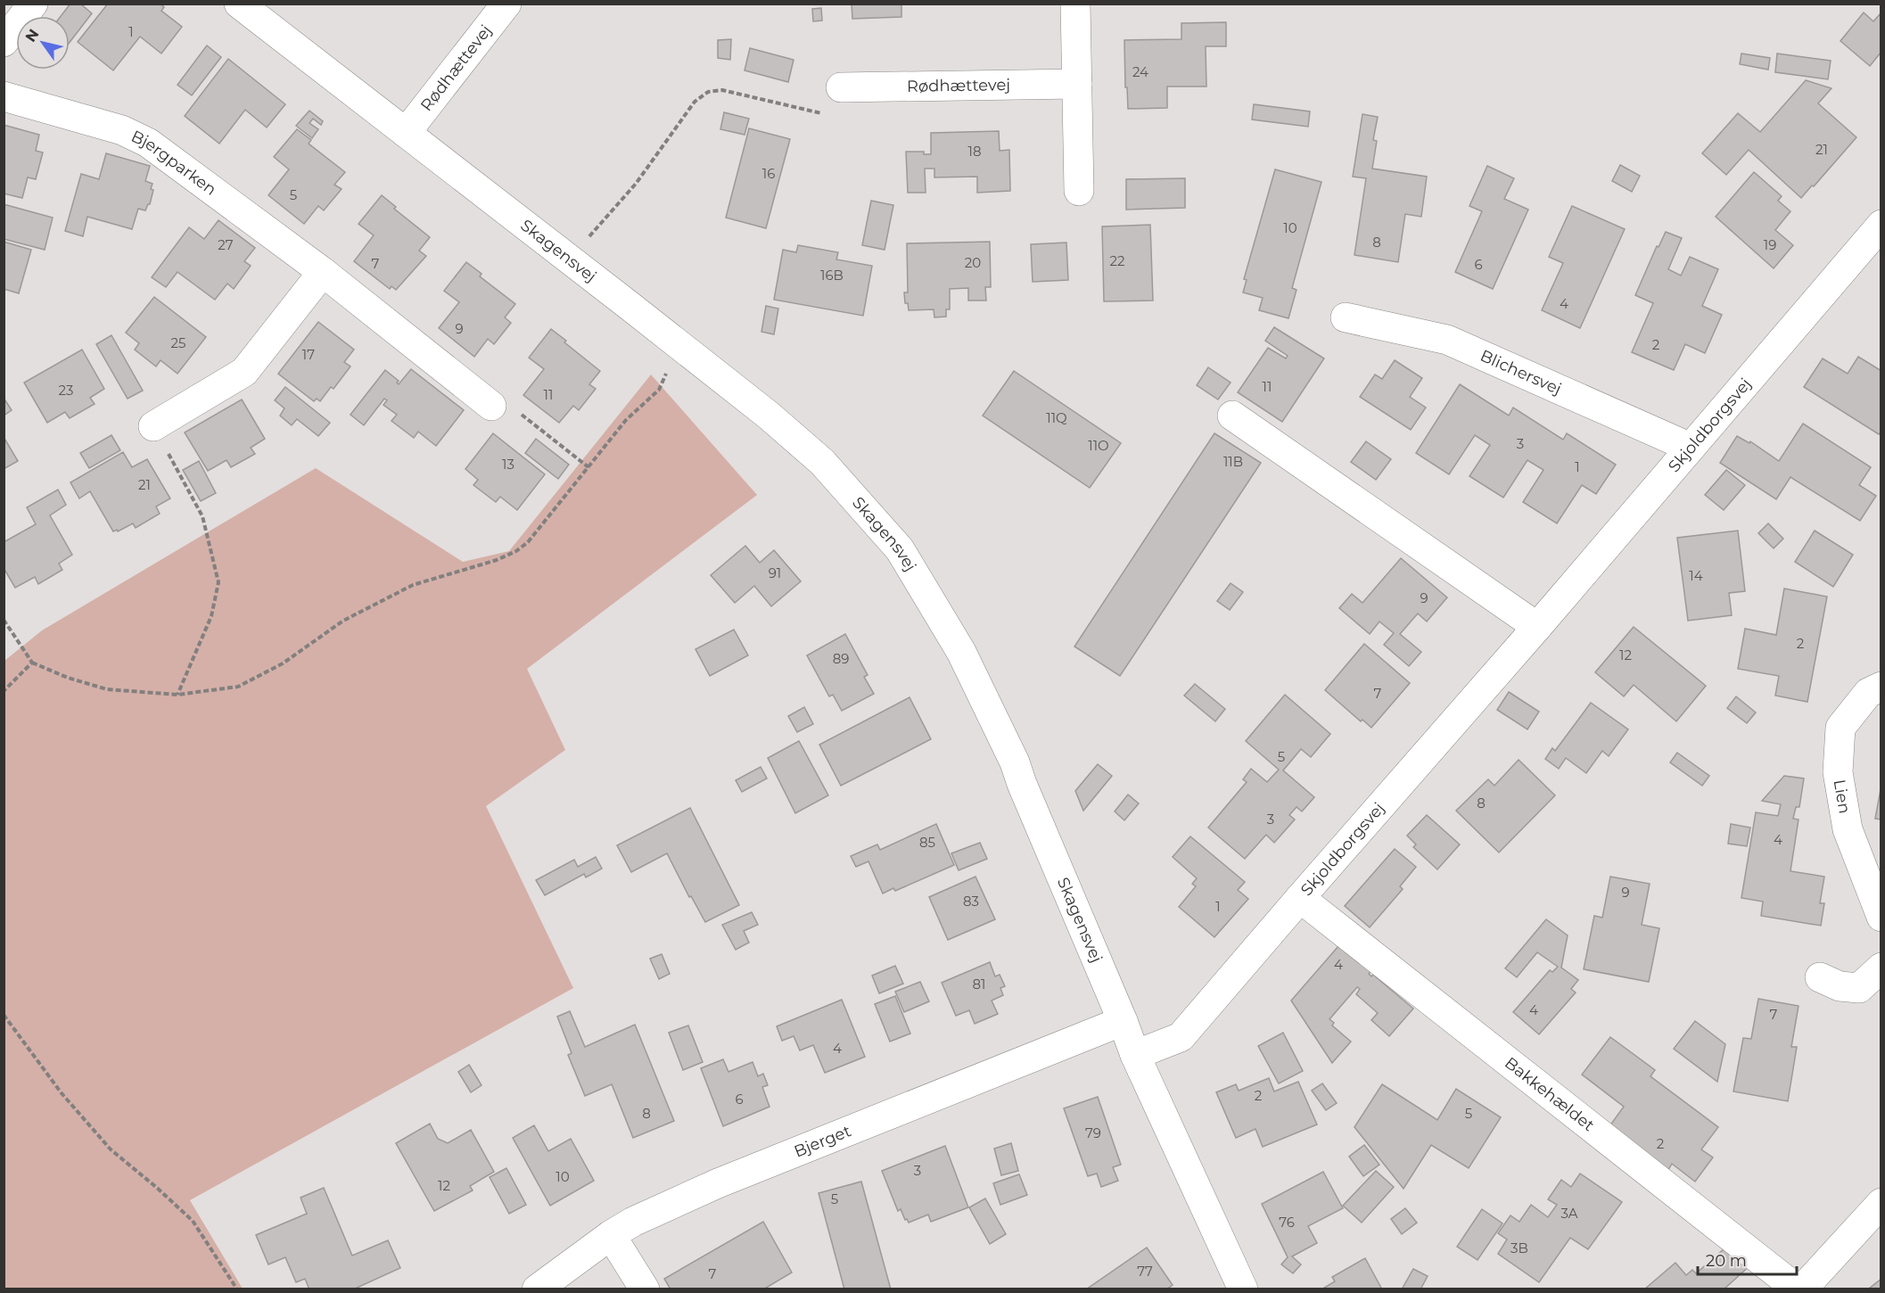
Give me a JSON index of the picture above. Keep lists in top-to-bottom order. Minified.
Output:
{"streets":{"street":["Rødhættevej","Bjergparken","Skagensvej","Blichersvej","Skjoldborgsvej","Lien","Bakkehældet","Bjerget"]},"crossings":[["Rødhættevej","Skagensvej"],["Skagensvej","Skjoldborgsvej"],["Skagensvej","Bjerget"],["Blichersvej","Skjoldborgsvej"],["Skjoldborgsvej","Bakkehældet"]],"house_numbers":["1","24","21","18","16","5","10","8","27","19","22","20","7","6","16B","4","9","25","2","17","11","23","11","11Q","3","11O","11B","13","1","21","91","14","9","2","12","89","7","5","8","3","4","85","9","83","1","4","81","4","7","4","2","6","8","5","79","2","3","10","12","5","3A","76","3B","77","7"],"scale_bar":"20 m","north":"top left"}
